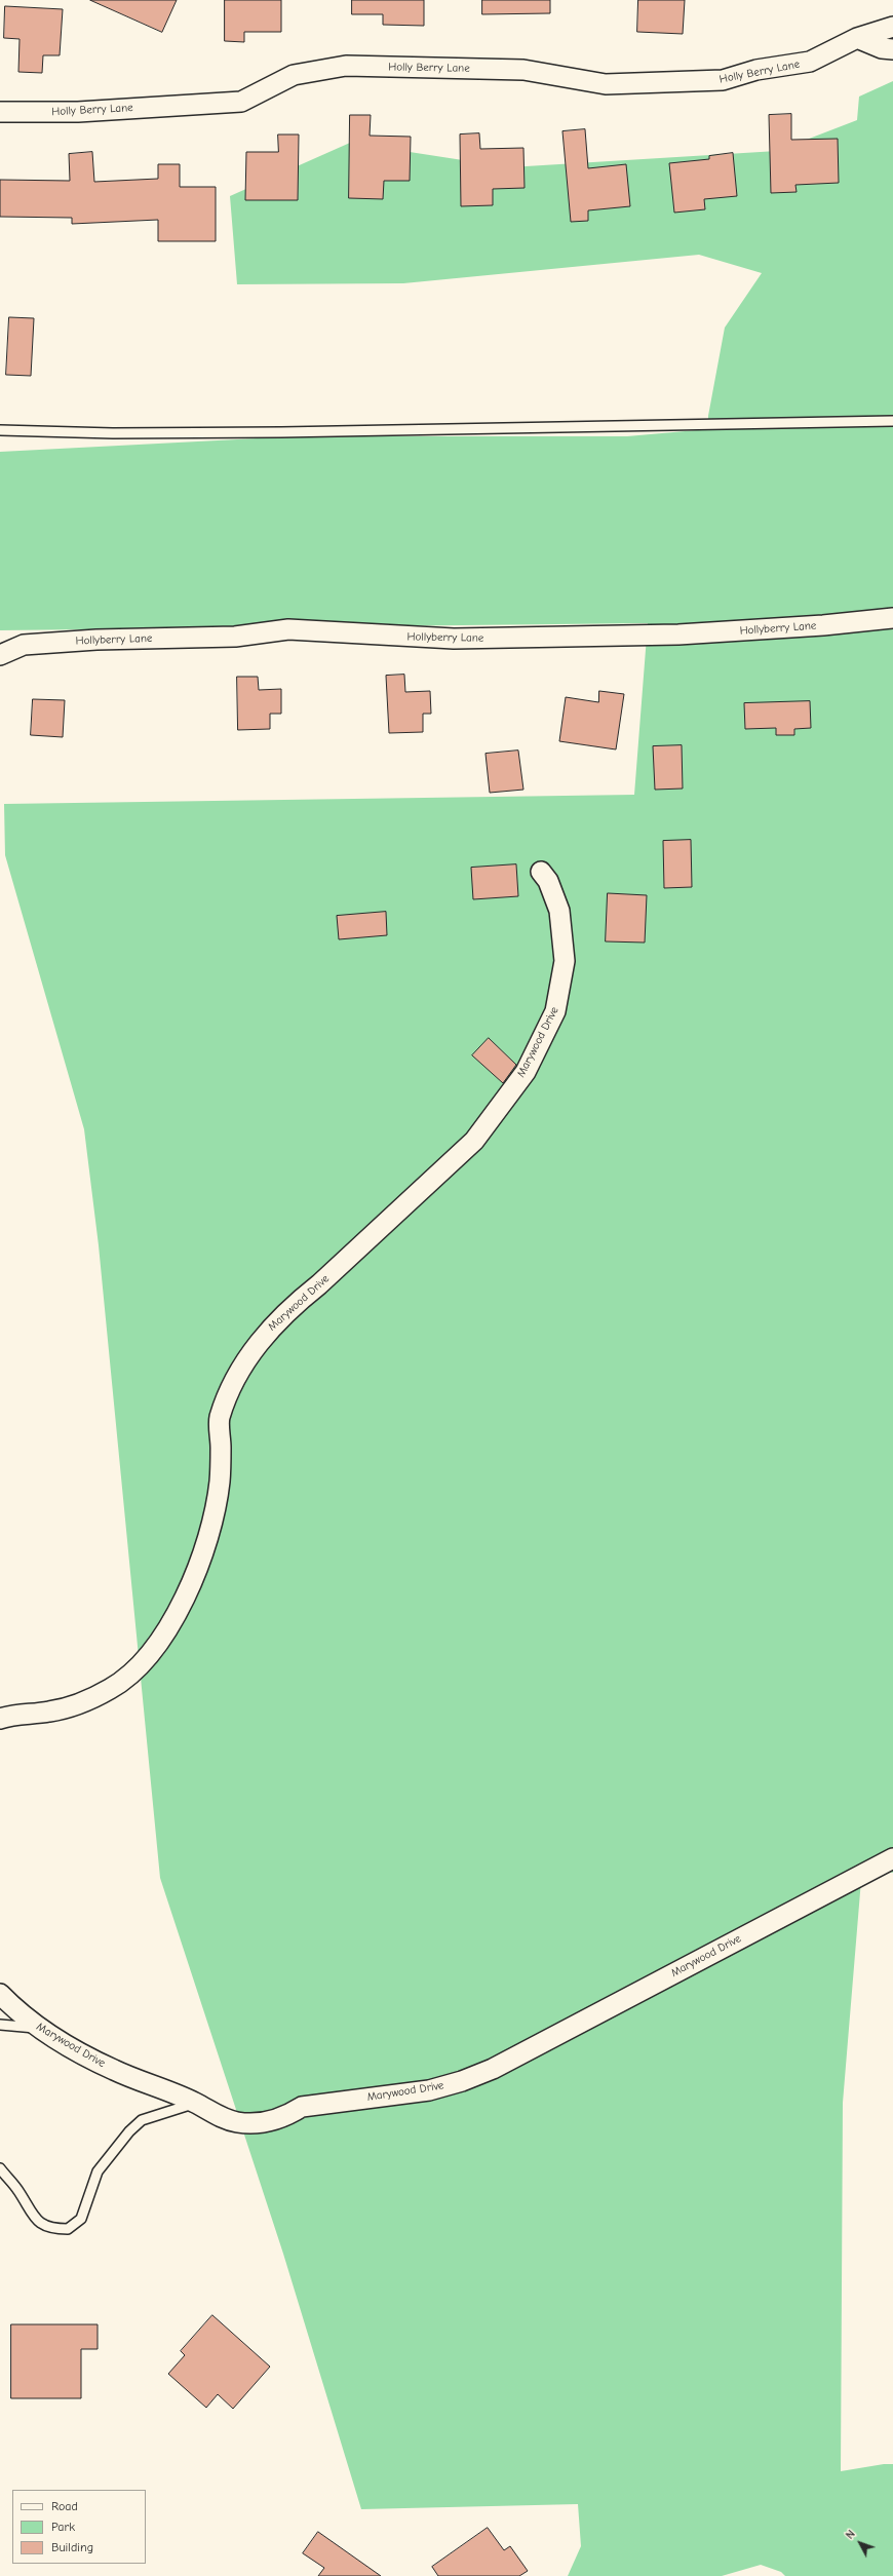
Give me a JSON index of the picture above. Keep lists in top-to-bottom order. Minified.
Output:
{"streets":{"street":["Holly Berry Lane","Hollyberry Lane","Marywood Drive"]},"legend":["Road","Park","Building"],"north":"top left"}
